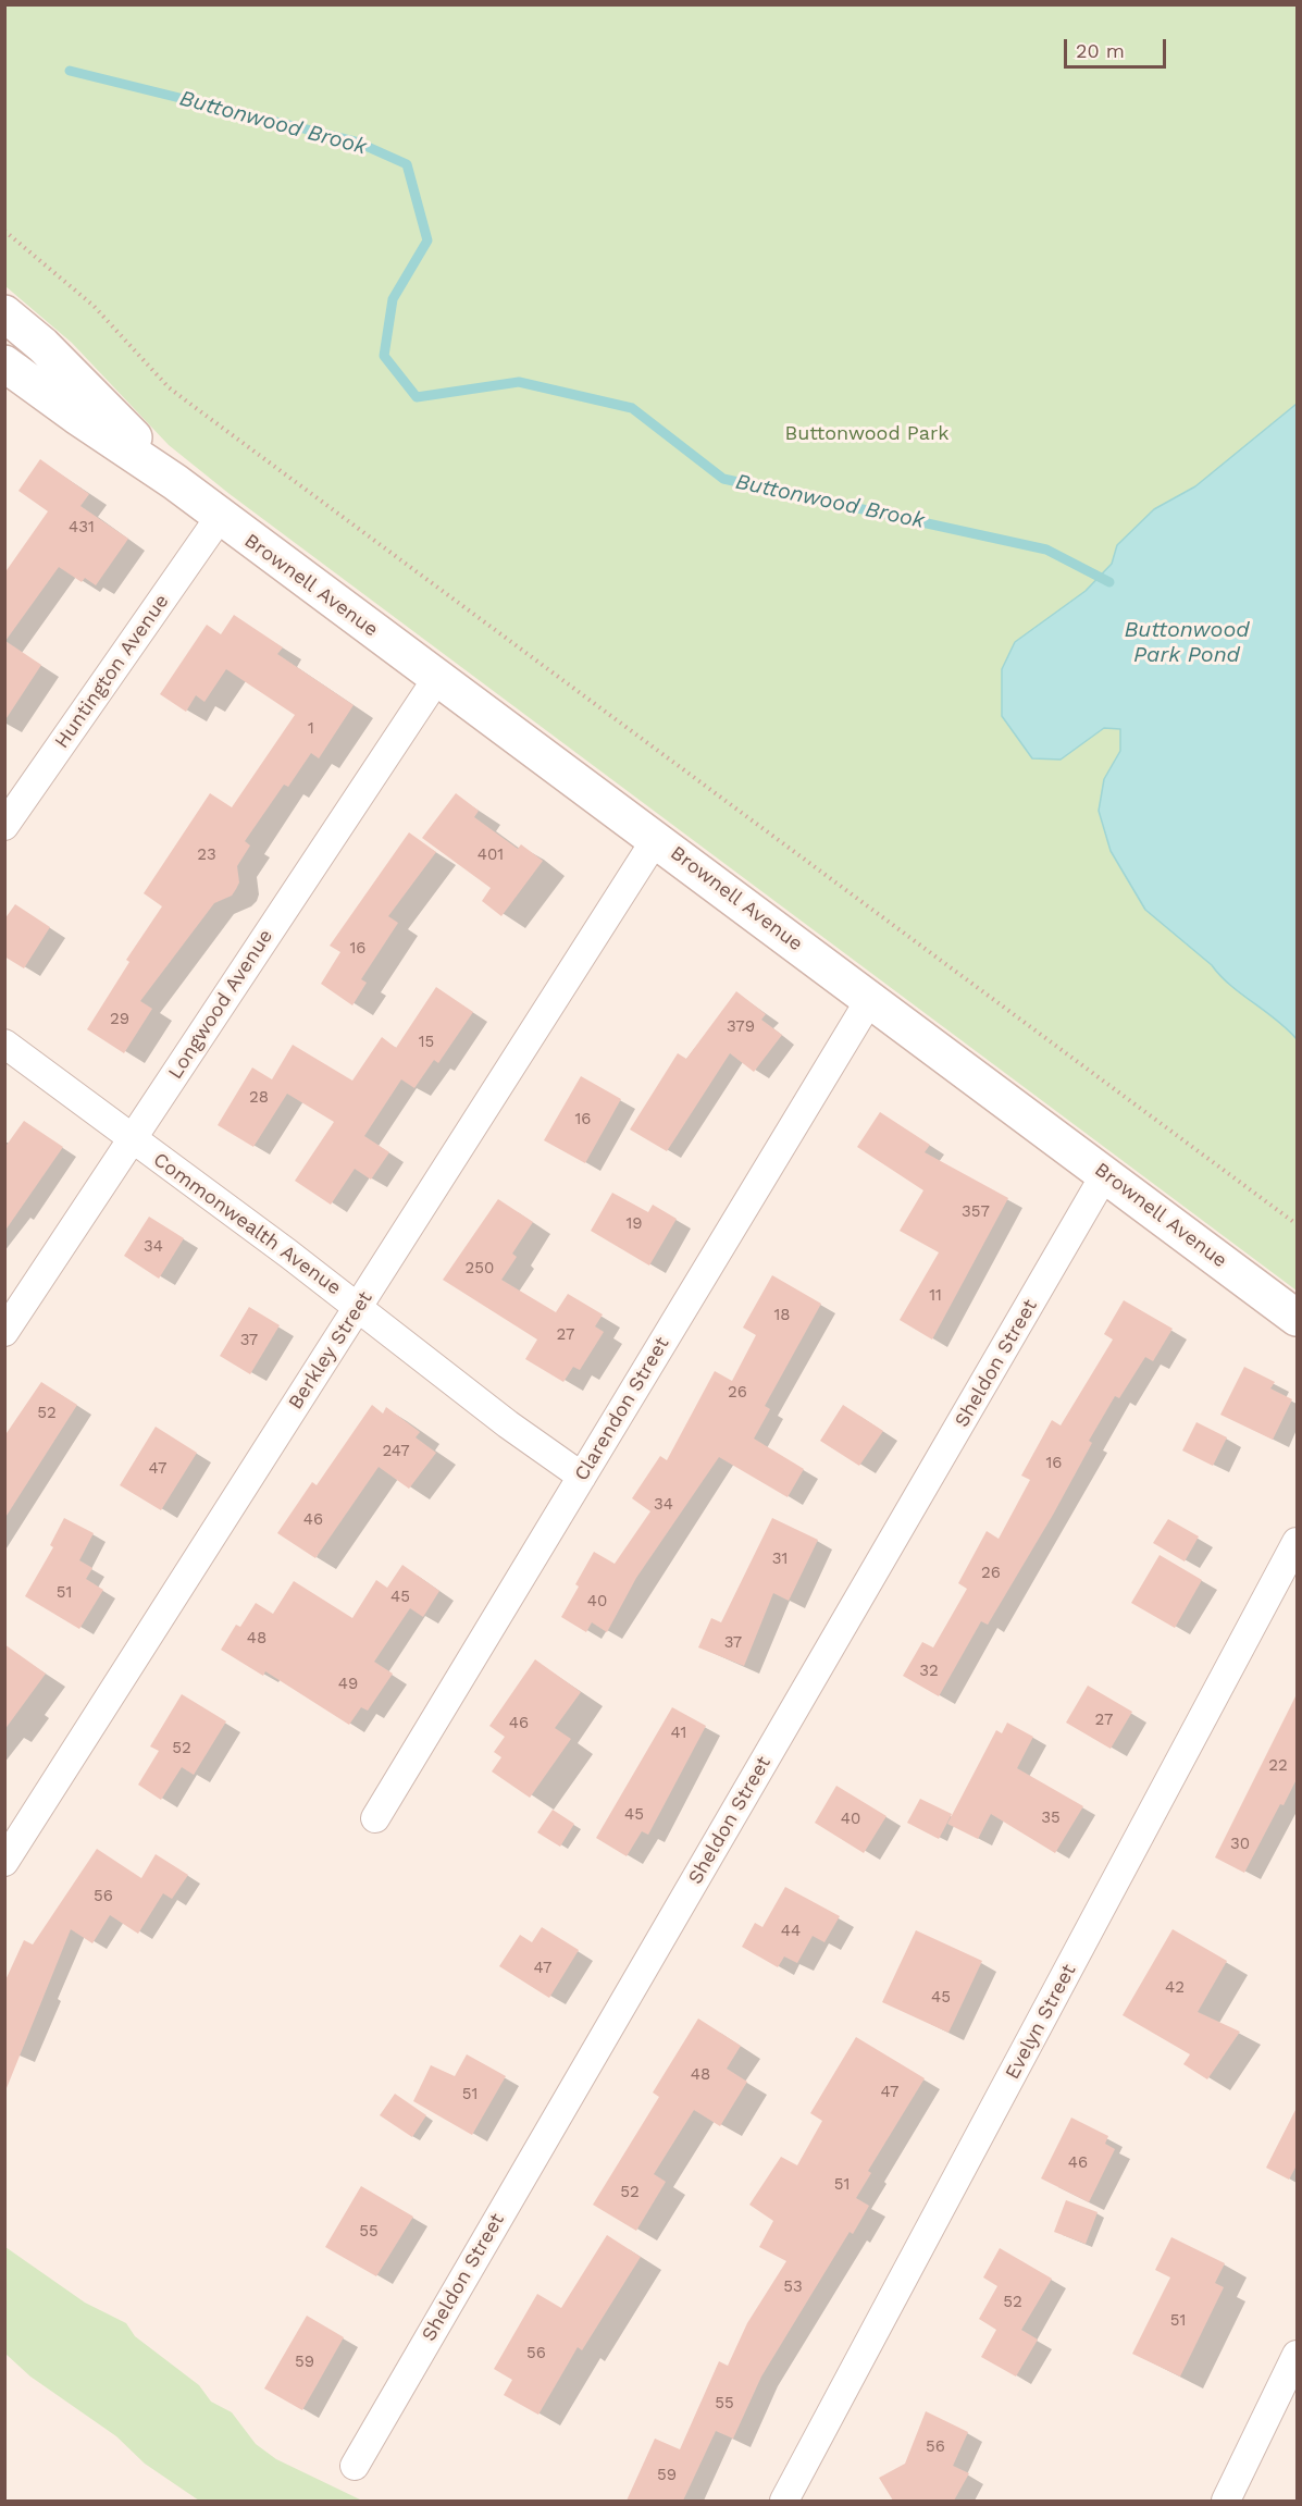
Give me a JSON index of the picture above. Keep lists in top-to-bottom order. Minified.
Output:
{"streets":{"main road":["Brownell Avenue"],"street":["Huntington Avenue","Longwood Avenue","Commonwealth Avenue","Berkley Street","Sheldon Street","Clarendon Street","Evelyn Street"]},"crossings":[["Brownell Avenue","Huntington Avenue"],["Brownell Avenue","Longwood Avenue"],["Brownell Avenue","Berkley Street"],["Brownell Avenue","Sheldon Street"],["Brownell Avenue","Clarendon Street"],["Longwood Avenue","Commonwealth Avenue"],["Commonwealth Avenue","Berkley Street"],["Commonwealth Avenue","Clarendon Street"]],"water":["Buttonwood Brook","Buttonwood Park Pond"],"parks":["Buttonwood Park"],"house_numbers":["431","1","23","401","16","29","379","15","28","16","357","19","34","250","11","18","27","37","26","52","247","16","47","34","46","31","26","51","45","40","48","37","32","49","27","46","41","52","22","45","35","40","30","56","44","47","42","45","48","47","51","46","51","52","55","53","52","51","56","59","55","56","59"],"scale_bar":"20 m"}
